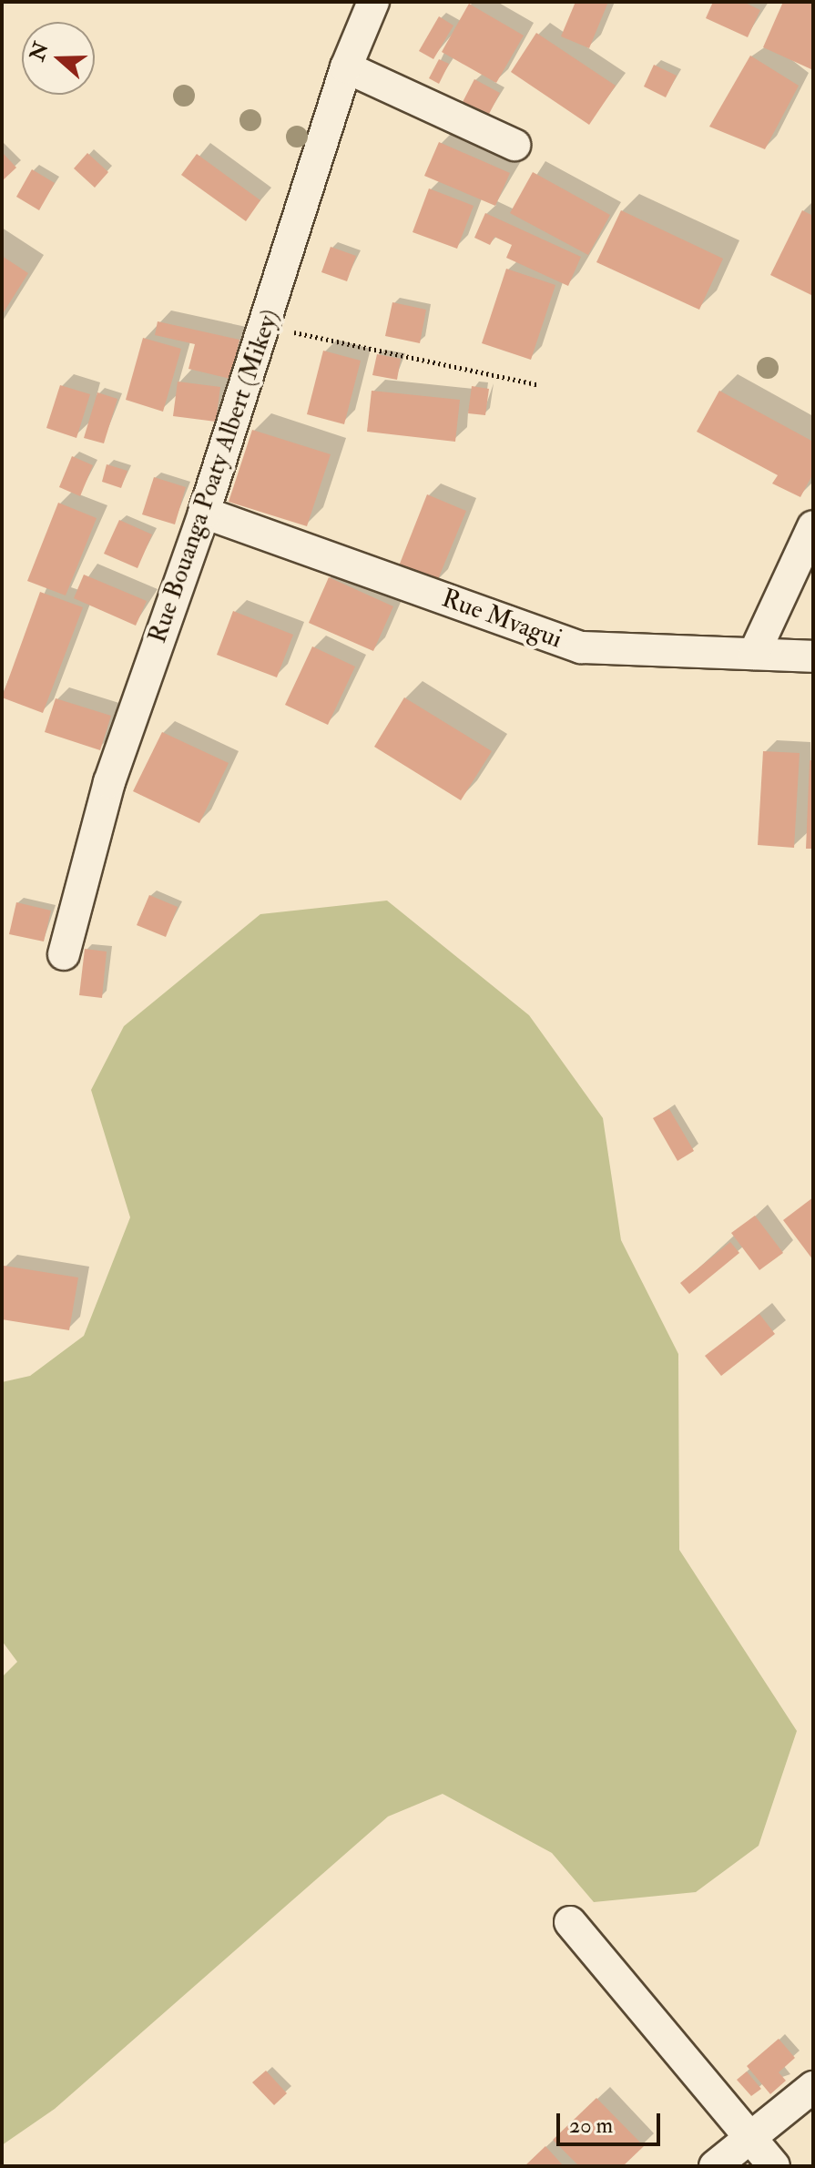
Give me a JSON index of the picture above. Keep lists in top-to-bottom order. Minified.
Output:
{"streets":{"street":["Rue Bouanga Poaty Albert (Mikey)","Rue Mvagui"]},"crossings":[["Rue Bouanga Poaty Albert (Mikey)","Rue Mvagui"]],"scale_bar":"20 m","north":"left"}
